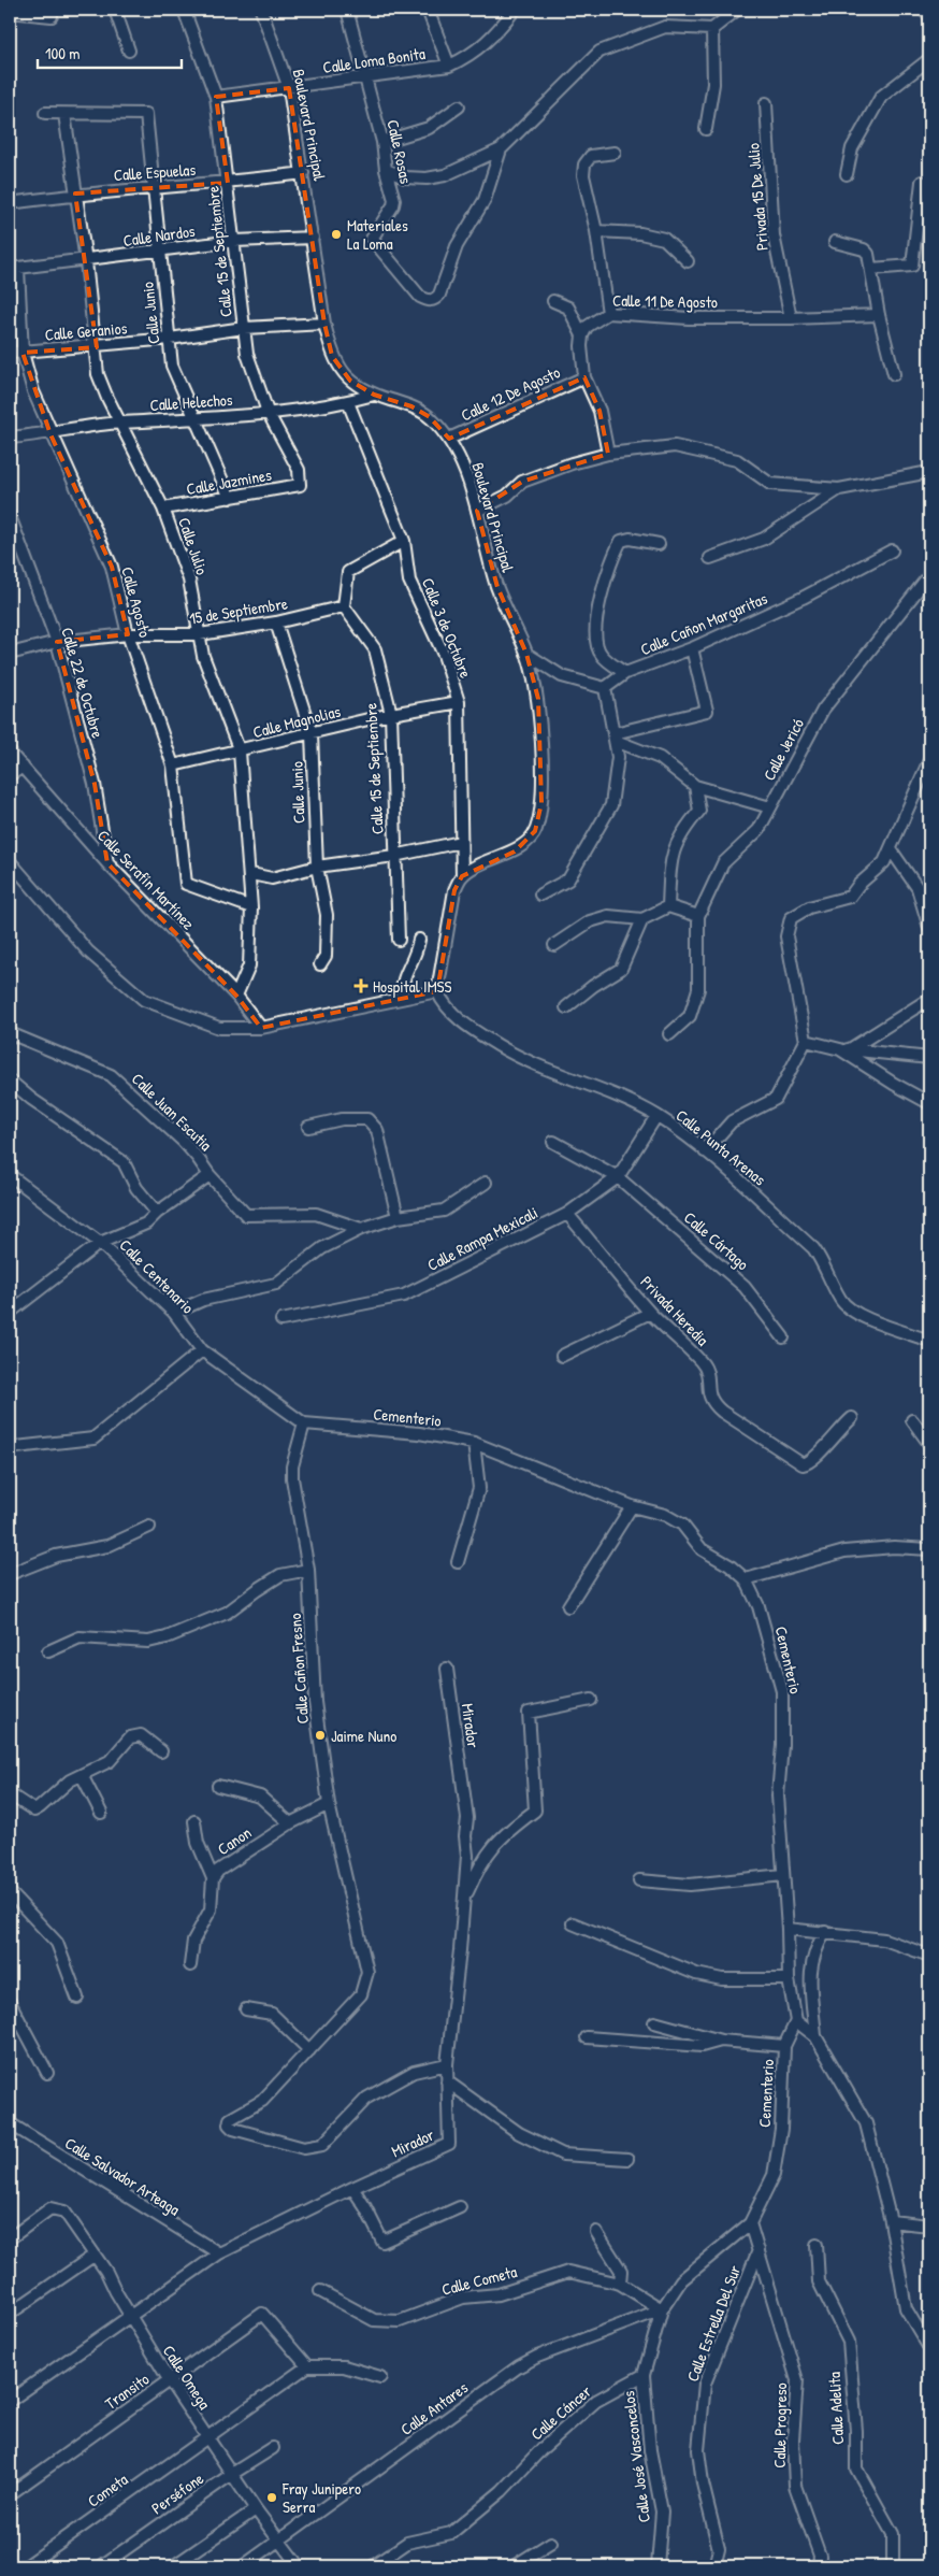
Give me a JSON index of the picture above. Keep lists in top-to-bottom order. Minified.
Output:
{"streets":{"street":["Calle Loma Bonita","Boulevard Principal","Calle Rosas","Calle Espuelas","Privada 15 De Julio","Calle Nardos","Calle 15 de Septiembre","Calle 11 De Agosto","Calle Junio","Calle Geranios","Calle 12 De Agosto","Calle Helechos","Calle Jazmines","Calle Julio","Calle Agosto","15 de Septiembre","Calle Cañon Margaritas","Calle 3 de Octubre","Calle 22 de Octubre","Calle Magnolias","Calle Jericó","Calle Serafín Martínez","Calle Juan Escutia","Calle Punta Arenas","Calle Rampa Mexicali","Calle Cártago","Calle Centenario","Privada Heredia","Cementerio","Calle Cañon Fresno","Mirador","Canon","Calle Salvador Arteaga","Calle Cometa","Calle Estrella Del Sur","Calle Omega","Transito","Calle Antares","Calle Adelita","Calle Cáncer","Calle Progreso","Calle José Vasconcelos","Cometa","Perséfone"]},"crossings":[["Calle Loma Bonita","Boulevard Principal"],["Calle Loma Bonita","Calle Rosas"],["Calle Loma Bonita","Calle 15 de Septiembre"],["Boulevard Principal","Calle Espuelas"],["Boulevard Principal","Calle Nardos"],["Boulevard Principal","Calle Geranios"],["Boulevard Principal","Calle 12 De Agosto"],["Boulevard Principal","Calle Helechos"],["Boulevard Principal","Calle 3 de Octubre"],["Calle Espuelas","Calle 15 de Septiembre"],["Calle Espuelas","Calle Junio"],["Calle Espuelas","Calle Julio"],["Privada 15 De Julio","Calle 11 De Agosto"],["Calle Nardos","Calle 15 de Septiembre"],["Calle Nardos","Calle Junio"],["Calle Nardos","Calle Julio"],["Calle Nardos","Calle Agosto"],["Calle 15 de Septiembre","Calle Geranios"],["Calle 15 de Septiembre","Calle Helechos"],["Calle 15 de Septiembre","Calle Jazmines"],["Calle 15 de Septiembre","15 de Septiembre"],["Calle 15 de Septiembre","Calle Magnolias"],["Calle Junio","Calle Geranios"],["Calle Junio","Calle Helechos"],["Calle Junio","Calle Jazmines"],["Calle Junio","Calle Julio"],["Calle Junio","15 de Septiembre"],["Calle Junio","Calle Magnolias"],["Calle Geranios","Calle Julio"],["Calle Geranios","Calle Agosto"],["Calle Helechos","Calle Julio"],["Calle Helechos","Calle Agosto"],["Calle Helechos","Calle 3 de Octubre"],["Calle Jazmines","Calle Julio"],["Calle Julio","Calle Agosto"],["Calle Julio","15 de Septiembre"],["Calle Julio","Calle Magnolias"],["Calle Julio","Calle Serafín Martínez"],["Calle Agosto","15 de Septiembre"],["Calle Agosto","Calle Magnolias"],["15 de Septiembre","Calle 22 de Octubre"],["Calle 3 de Octubre","Calle Magnolias"],["Calle 22 de Octubre","Calle Serafín Martínez"],["Calle Punta Arenas","Calle Rampa Mexicali"],["Calle Rampa Mexicali","Calle Cártago"],["Calle Rampa Mexicali","Privada Heredia"],["Calle Centenario","Cementerio"],["Calle Centenario","Calle Cañon Fresno"],["Cementerio","Calle Cañon Fresno"],["Cementerio","Calle Progreso"],["Calle Cañon Fresno","Mirador"],["Calle Cañon Fresno","Canon"],["Mirador","Calle Salvador Arteaga"],["Mirador","Calle Omega"],["Calle Estrella Del Sur","Calle Progreso"],["Calle Omega","Transito"],["Calle Omega","Calle Antares"],["Calle Omega","Cometa"],["Calle Omega","Perséfone"],["Transito","Cometa"],["Calle Cáncer","Calle José Vasconcelos"]],"places":{"other":["Materiales La Loma","Jaime Nuno","Fray Junipero Serra"],"health":["Hospital IMSS"]},"scale_bar":"100 m"}
